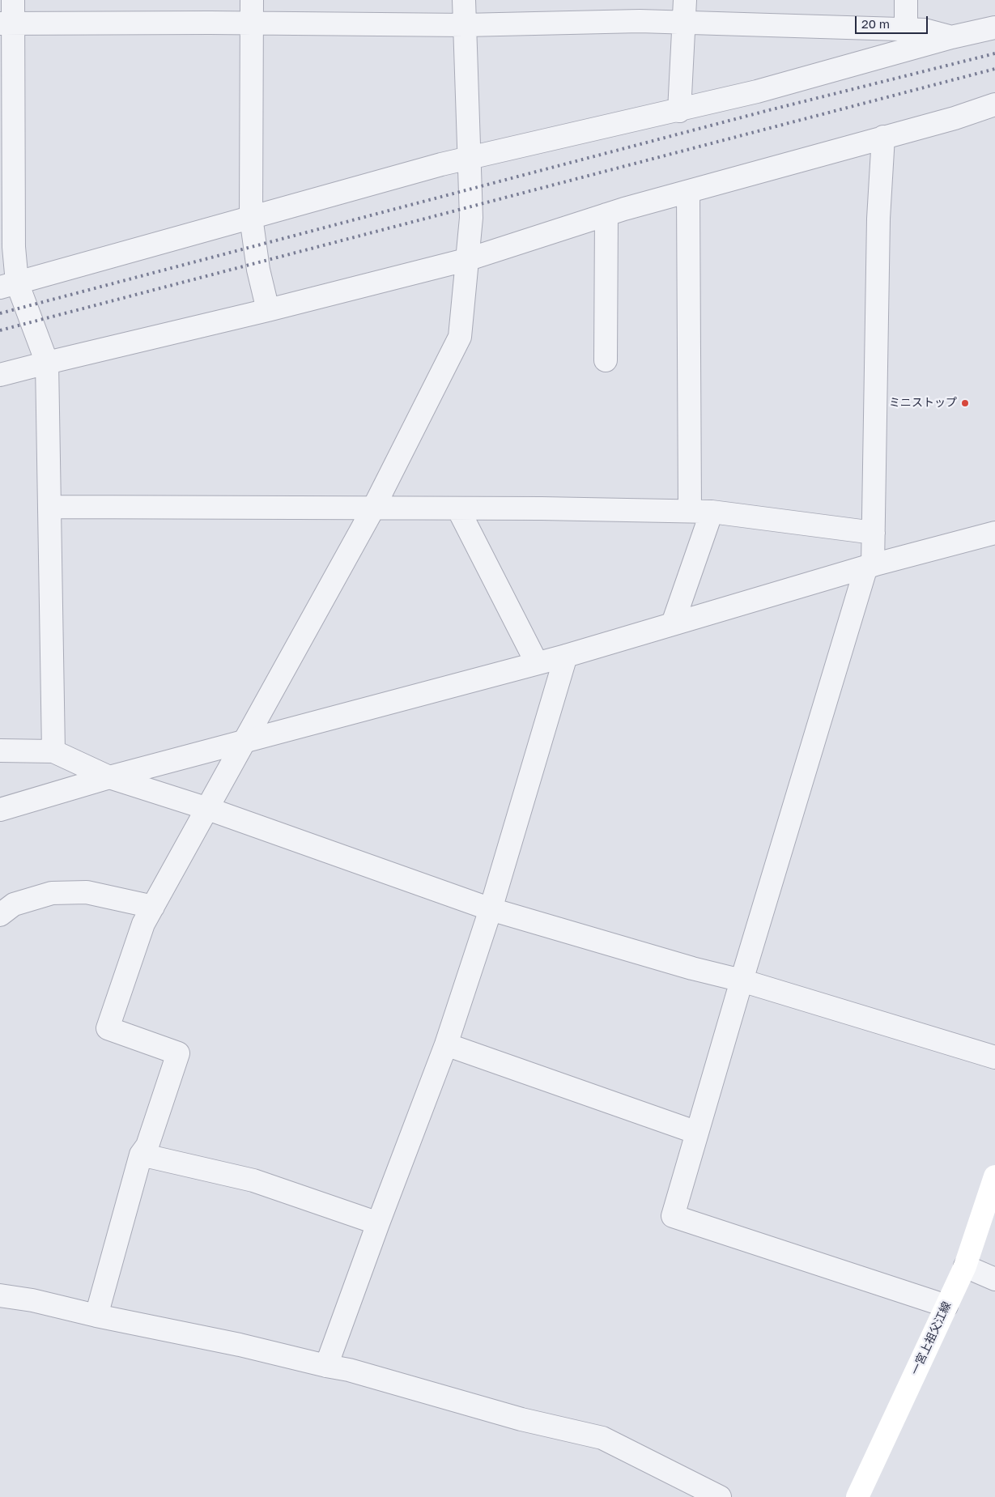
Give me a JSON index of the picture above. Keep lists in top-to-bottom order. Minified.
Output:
{"streets":{"main road":["一宮上祖父江線"]},"places":["ミニストップ"],"scale_bar":"20 m"}
